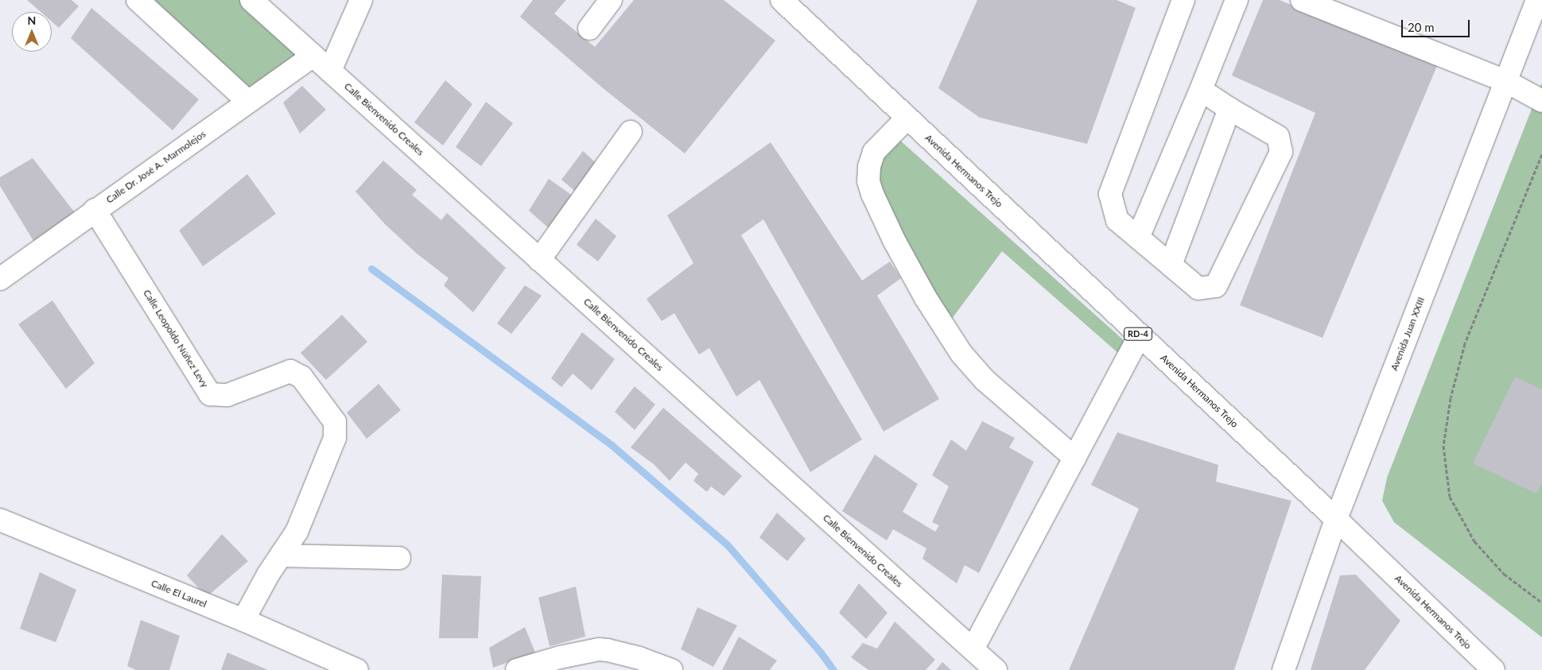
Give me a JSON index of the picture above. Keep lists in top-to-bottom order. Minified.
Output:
{"streets":{"street":["Calle Bienvenido Creales","Calle Dr. José A. Marmolejos","Avenida Hermanos Trejo","RD-4","Avenida Juan XXIII","Calle Leopoldo Núñez Levy","Calle El Laurel"]},"crossings":[["Calle Bienvenido Creales","Calle Dr. José A. Marmolejos"],["Calle Dr. José A. Marmolejos","Calle Leopoldo Núñez Levy"],["Avenida Hermanos Trejo","Avenida Juan XXIII"],["Calle Leopoldo Núñez Levy","Calle El Laurel"]],"scale_bar":"20 m","north":"top"}
